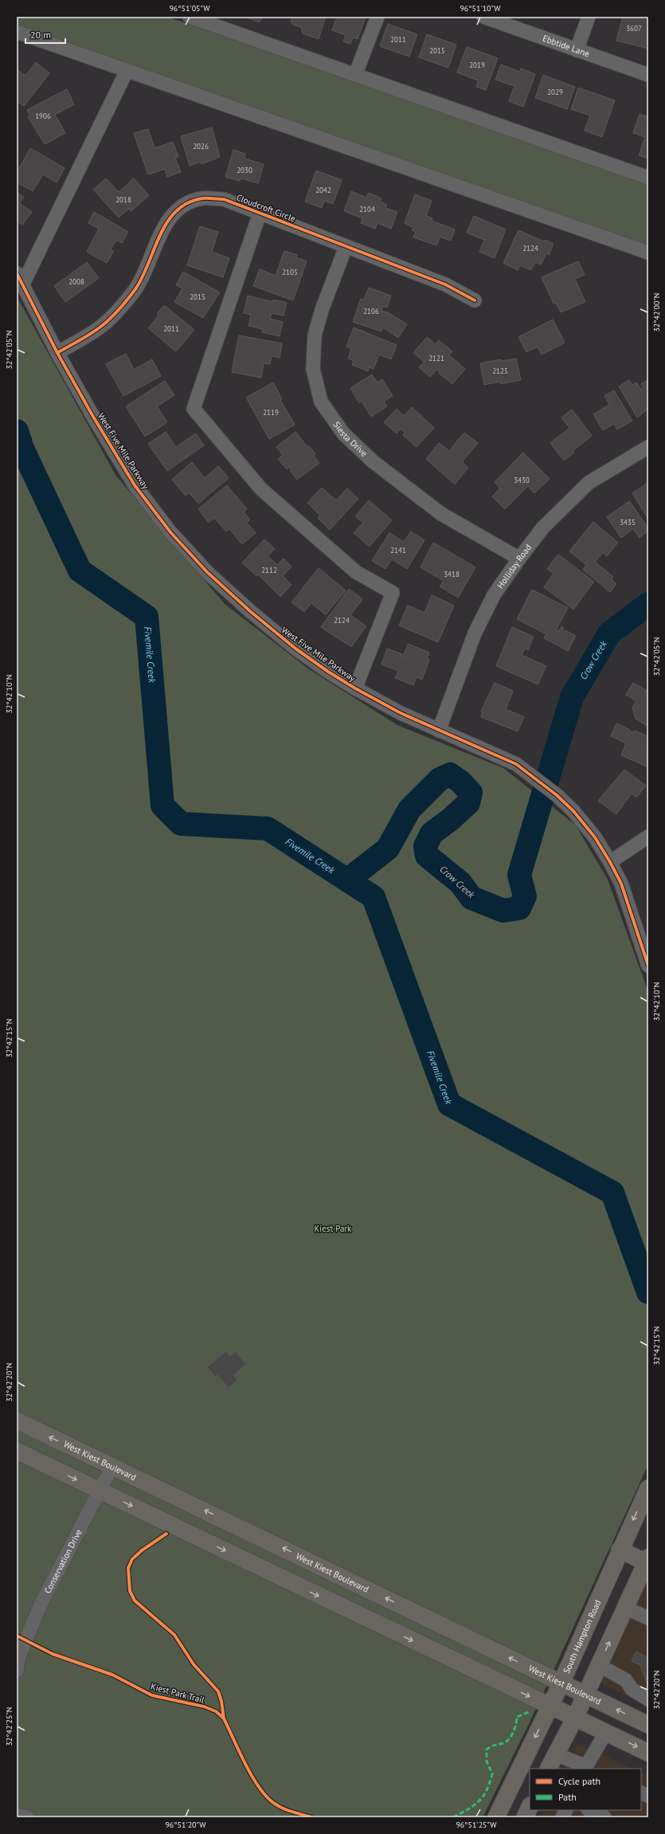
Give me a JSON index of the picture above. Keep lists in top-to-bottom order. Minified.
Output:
{"streets":{"main road":["West Kiest Boulevard","South Hampton Road"],"street":["Ebbtide Lane","Cloudcroft Circle","Siesta Drive","West Five Mile Parkway","Holliday Road","Conservation Drive"],"cycle path":["Kiest Park Trail"]},"crossings":[["Cloudcroft Circle","Siesta Drive"],["Cloudcroft Circle","West Five Mile Parkway"],["Siesta Drive","Holliday Road"],["West Five Mile Parkway","Holliday Road"],["West Kiest Boulevard","Conservation Drive"],["West Kiest Boulevard","South Hampton Road"]],"water":["Fivemile Creek","Crow Creek"],"parks":["Kiest Park"],"house_numbers":["3607","2011","2015","2019","2029","1906","2026","2030","2042","2018","2104","2124","2105","2008","2015","2106","2011","2121","2125","2119","3430","3435","2141","2112","3418","2124"],"legend":["Cycle path","Path"],"scale_bar":"20 m","coordinates":["96°51'05\"W","96°51'10\"W","32°42'00\"N","32°42'05\"N","32°42'10\"N","32°42'15\"N","32°42'20\"N","32°42'25\"N","96°51'20\"W","96°51'25\"W"]}
